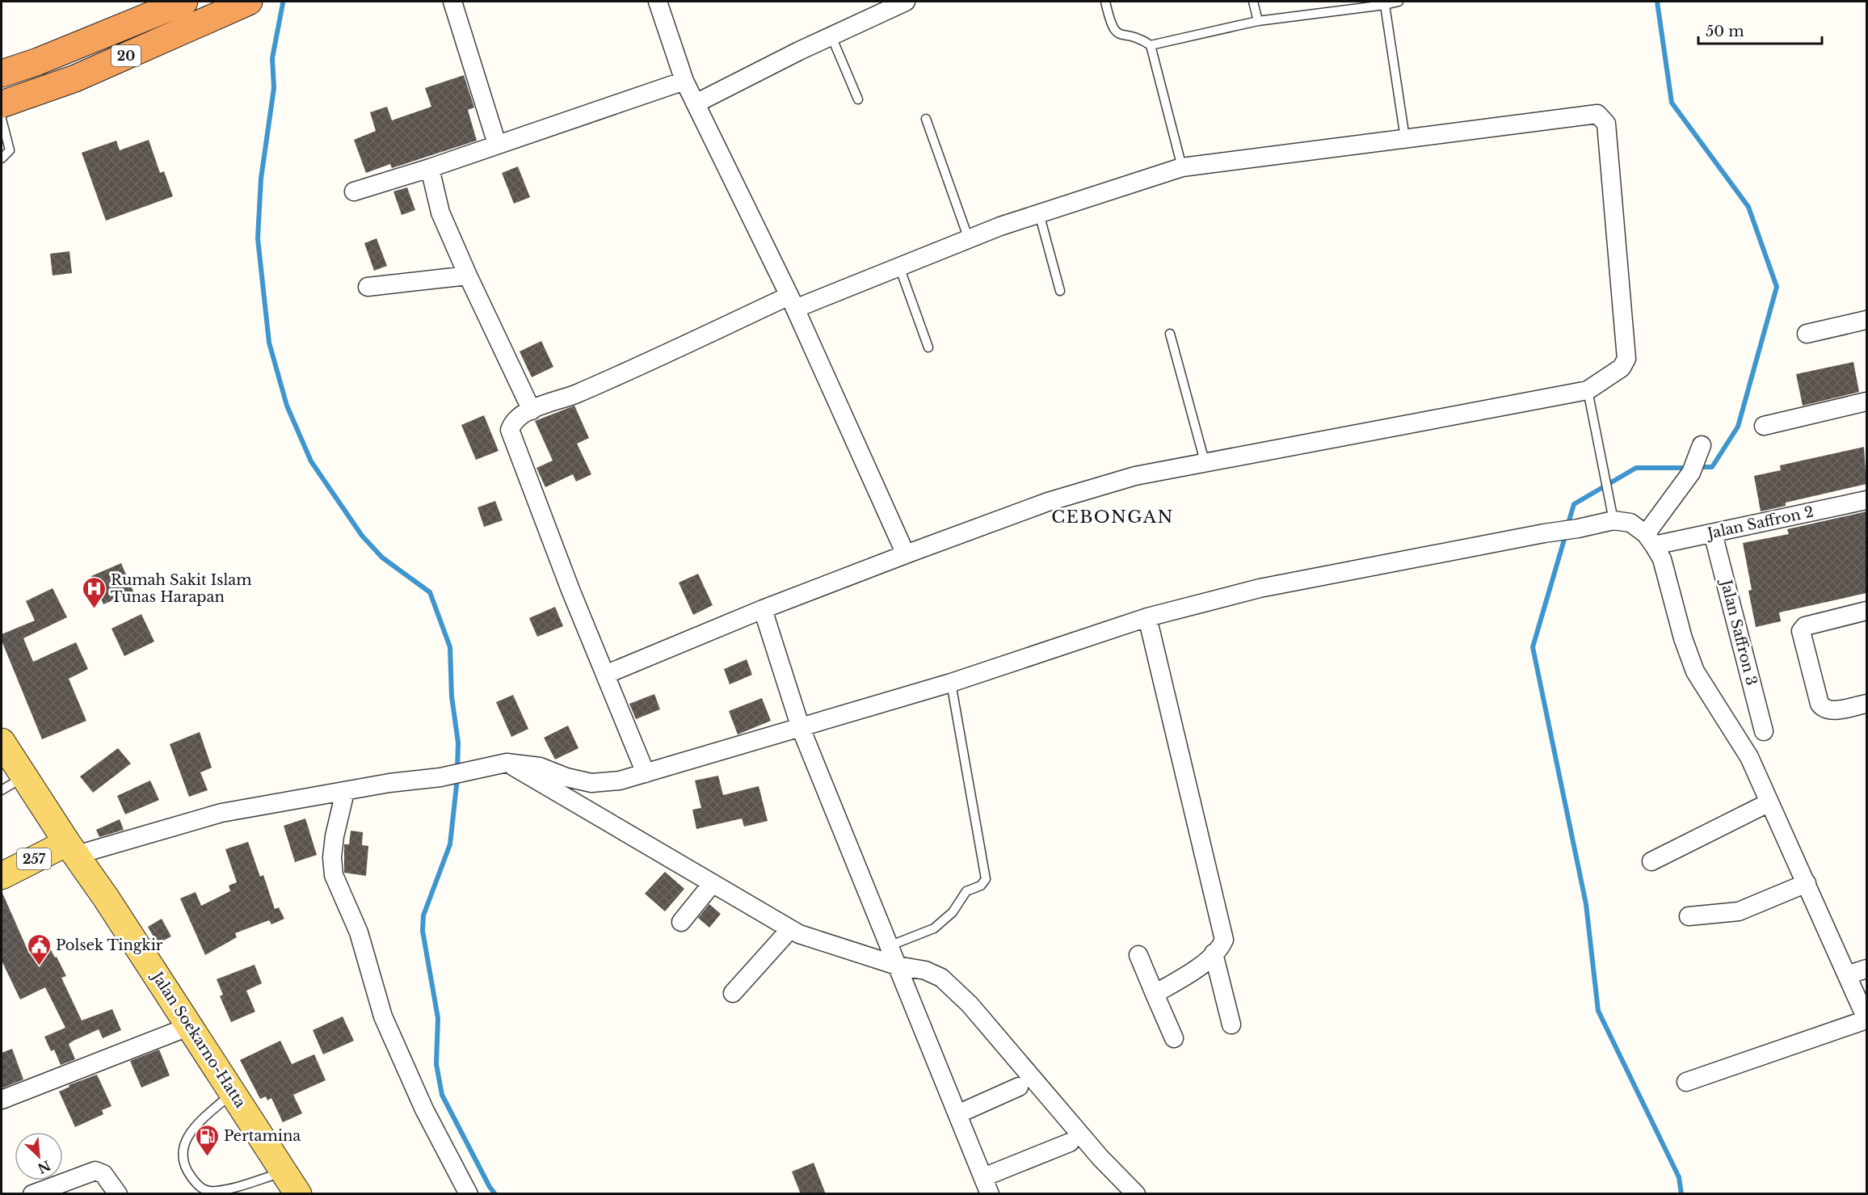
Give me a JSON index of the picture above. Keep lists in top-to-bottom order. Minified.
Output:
{"streets":{"highway":["20"],"main road":["257","Jalan Soekarno-Hatta"],"street":["Jalan Saffron 2","Jalan Saffron 3"]},"crossings":[["Jalan Saffron 2","Jalan Saffron 3"],["257","Jalan Soekarno-Hatta"]],"districts":["CEBONGAN"],"places":{"hospital":["Rumah Sakit Islam Tunas Harapan"],"public building":["Polsek Tingkir"],"fuel station":["Pertamina"]},"scale_bar":"50 m","north":"bottom right"}
